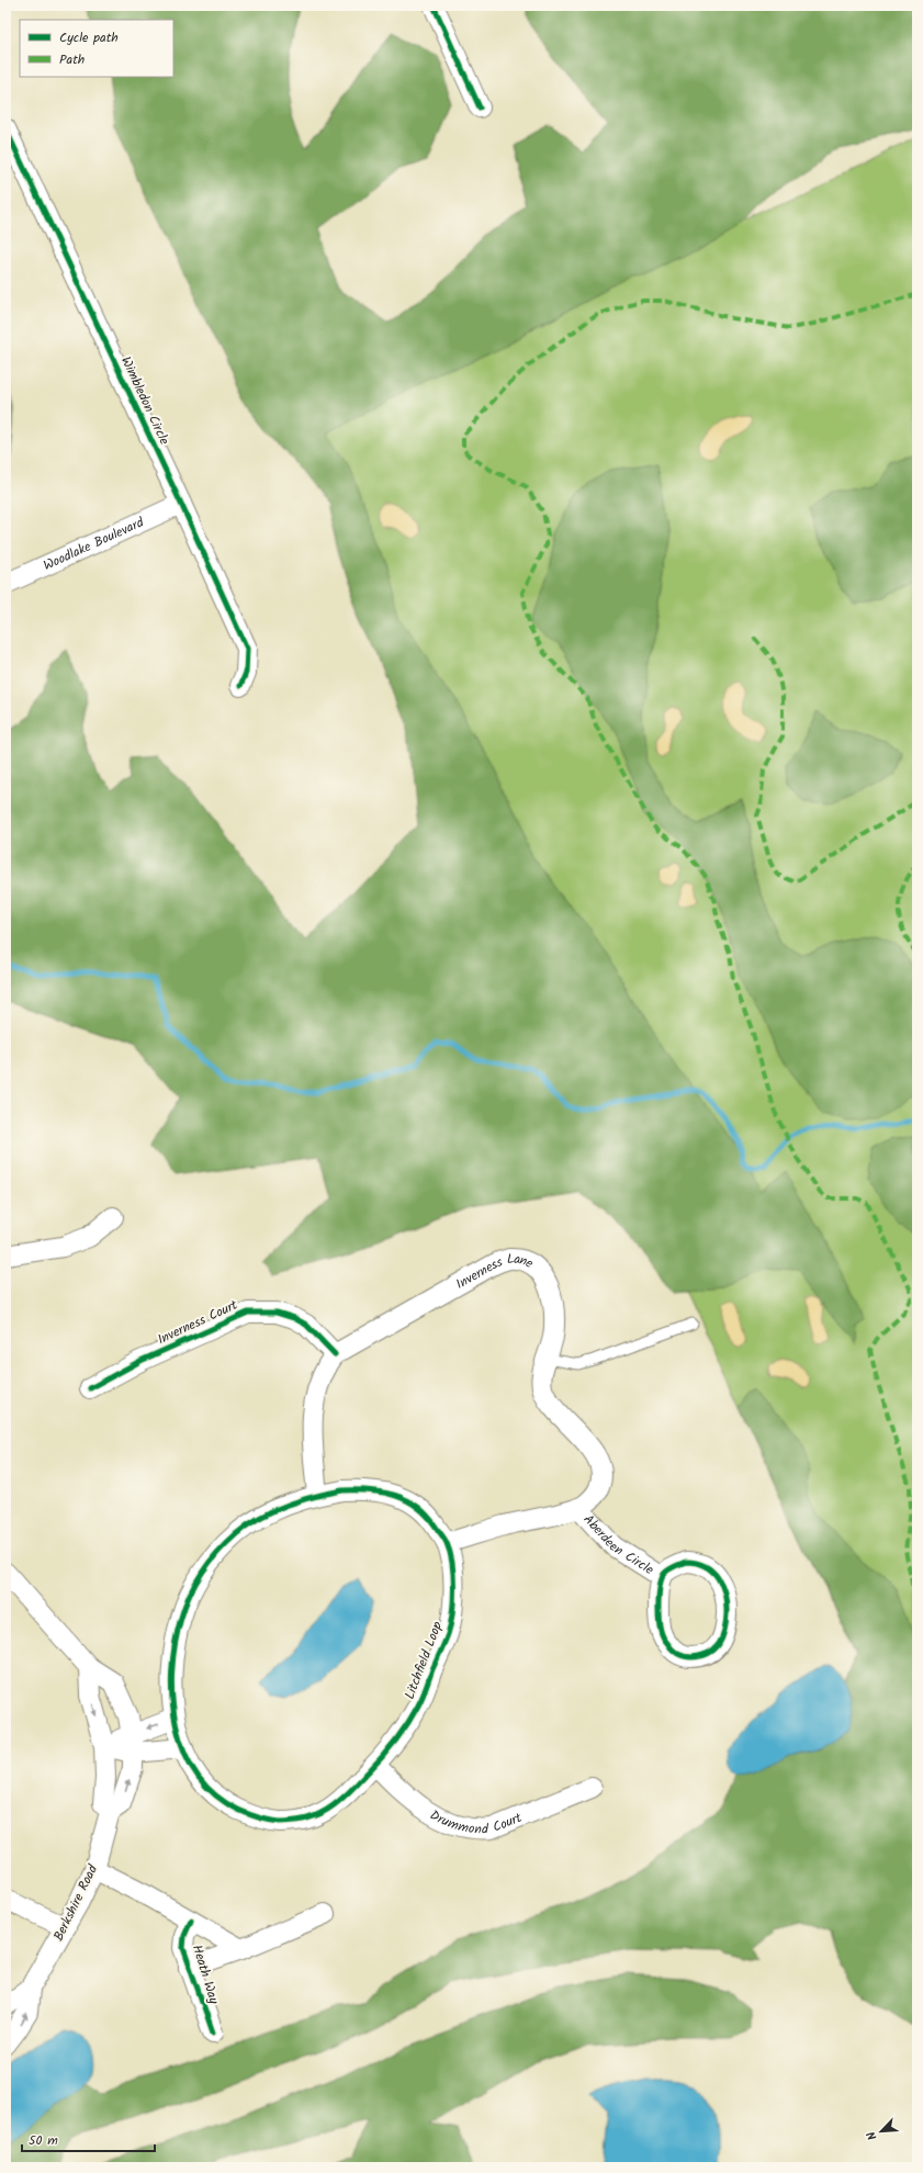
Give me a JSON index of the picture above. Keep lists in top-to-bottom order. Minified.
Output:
{"streets":{"street":["Wimbledon Circle","Woodlake Boulevard","Inverness Lane","Inverness Court","Aberdeen Circle","Litchfield Loop","Drummond Court","Berkshire Road","Heath Way"]},"crossings":[["Wimbledon Circle","Woodlake Boulevard"],["Inverness Lane","Inverness Court"],["Inverness Lane","Aberdeen Circle"],["Inverness Lane","Litchfield Loop"],["Litchfield Loop","Drummond Court"],["Berkshire Road","Heath Way"]],"legend":["Cycle path","Path"],"scale_bar":"50 m","north":"bottom left"}
